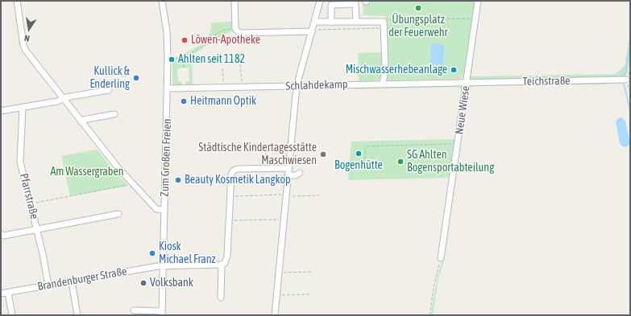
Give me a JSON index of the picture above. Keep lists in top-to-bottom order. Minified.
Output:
{"streets":{"street":["Teichstraße","Schlahdekamp","Neue Wiese","Zum Großen Freien","Pfarrstraße","Brandenburger Straße"]},"crossings":[["Teichstraße","Schlahdekamp"],["Teichstraße","Neue Wiese"],["Schlahdekamp","Neue Wiese"],["Schlahdekamp","Zum Großen Freien"],["Zum Großen Freien","Brandenburger Straße"],["Pfarrstraße","Brandenburger Straße"]],"parks":["Am Wassergraben"],"places":["Übungsplatz der Feuerwehr","Löwen-Apotheke","Ahlten seit 1182","Mischwasserhebeanlage","Kullick & Enderling","Heitmann Optik","Bogenhütte","Städtische Kindertagesstätte Maschwiesen","SG Ahlten Bogensportabteilung","Beauty Kosmetik Langkop","Kiosk Michael Franz","Volksbank"],"north":"bottom"}
